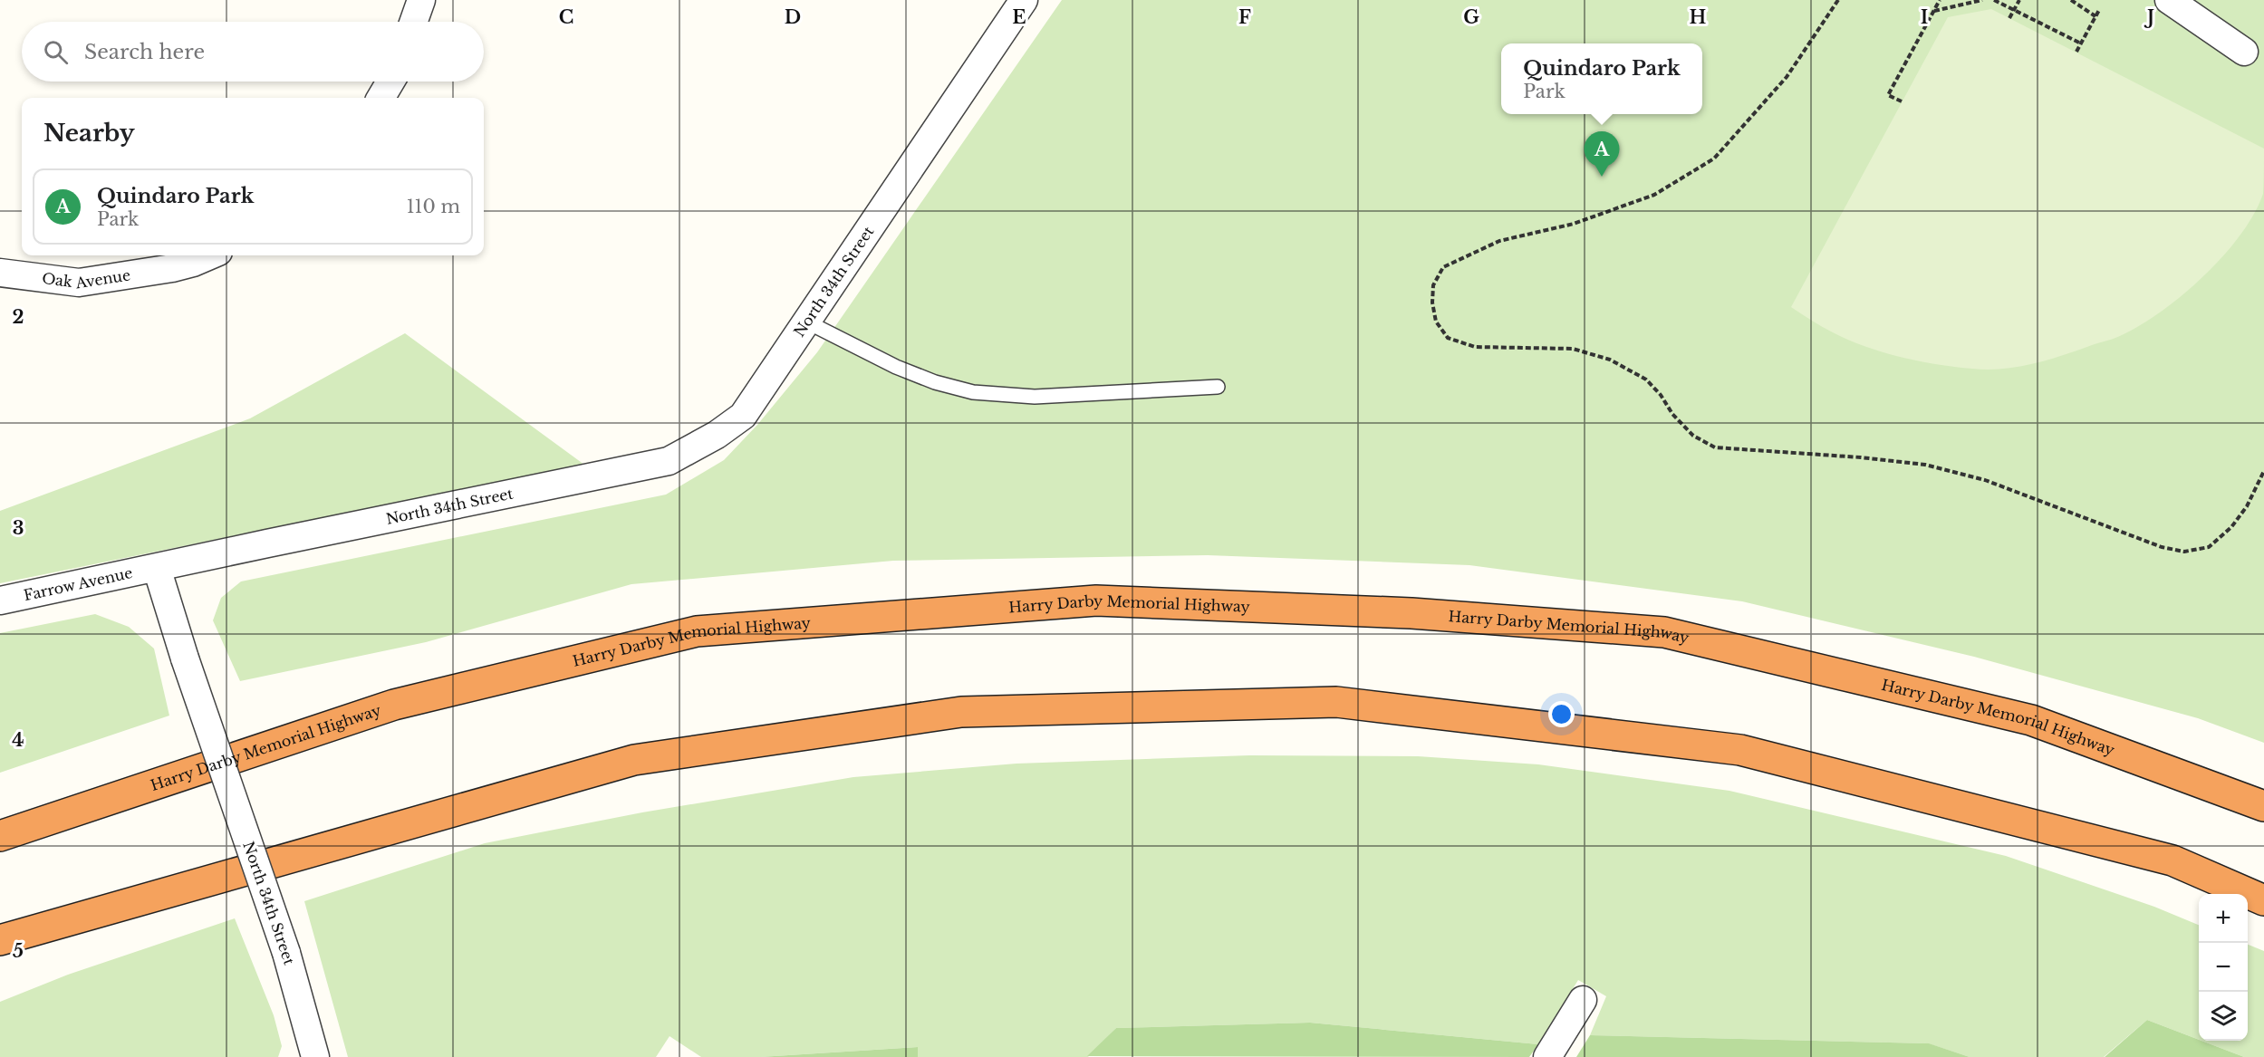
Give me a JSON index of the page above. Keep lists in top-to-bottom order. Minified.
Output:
{"streets":{"highway":["Harry Darby Memorial Highway"],"street":["Oak Avenue","North 34th Street","Farrow Avenue"]},"crossings":[["North 34th Street","Farrow Avenue"]],"page":{"search":"Search here","popup":["Quindaro Park","Park"],"heading":"Nearby","pins":"A","list":[{"mark":"A","name":"Quindaro Park","note":"Park","value":"110 m"}],"map_buttons":["+","−"]},"grid":{"columns":["C","D","E","F","G","H","I","J"],"rows":["2","3","4","5"]}}
